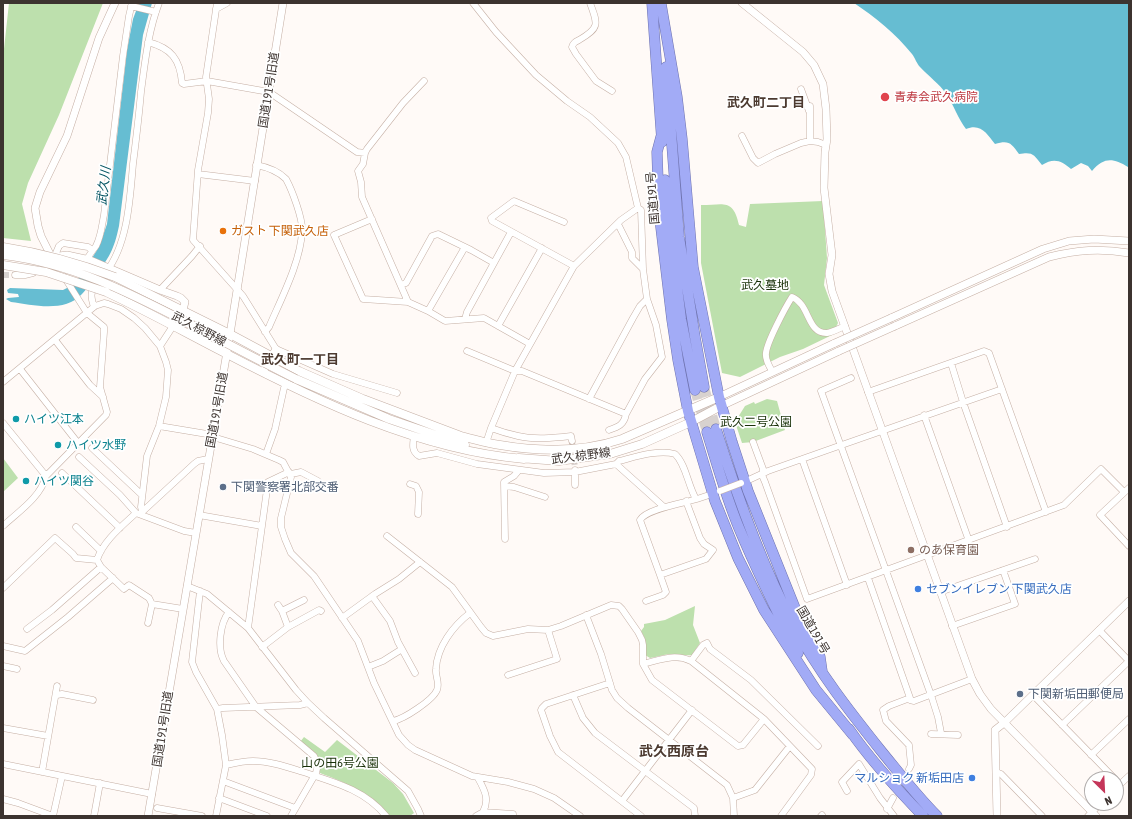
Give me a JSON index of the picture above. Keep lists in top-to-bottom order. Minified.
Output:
{"streets":{"highway":["国道191号"],"main road":["武久椋野線"],"street":["国道191号旧道"]},"districts":["武久町二丁目","武久町一丁目","武久西原台"],"water":["武久川"],"parks":["武久墓地","武久二号公園","山の田6号公園"],"places":["青寿会武久病院","ガスト 下関武久店","ハイツ江本","ハイツ水野","ハイツ関谷","下関警察署北部交番","のあ保育園","セブンイレブン 下関武久店","下関新垢田郵便局","マルショク 新垢田店"],"north":"bottom right"}
